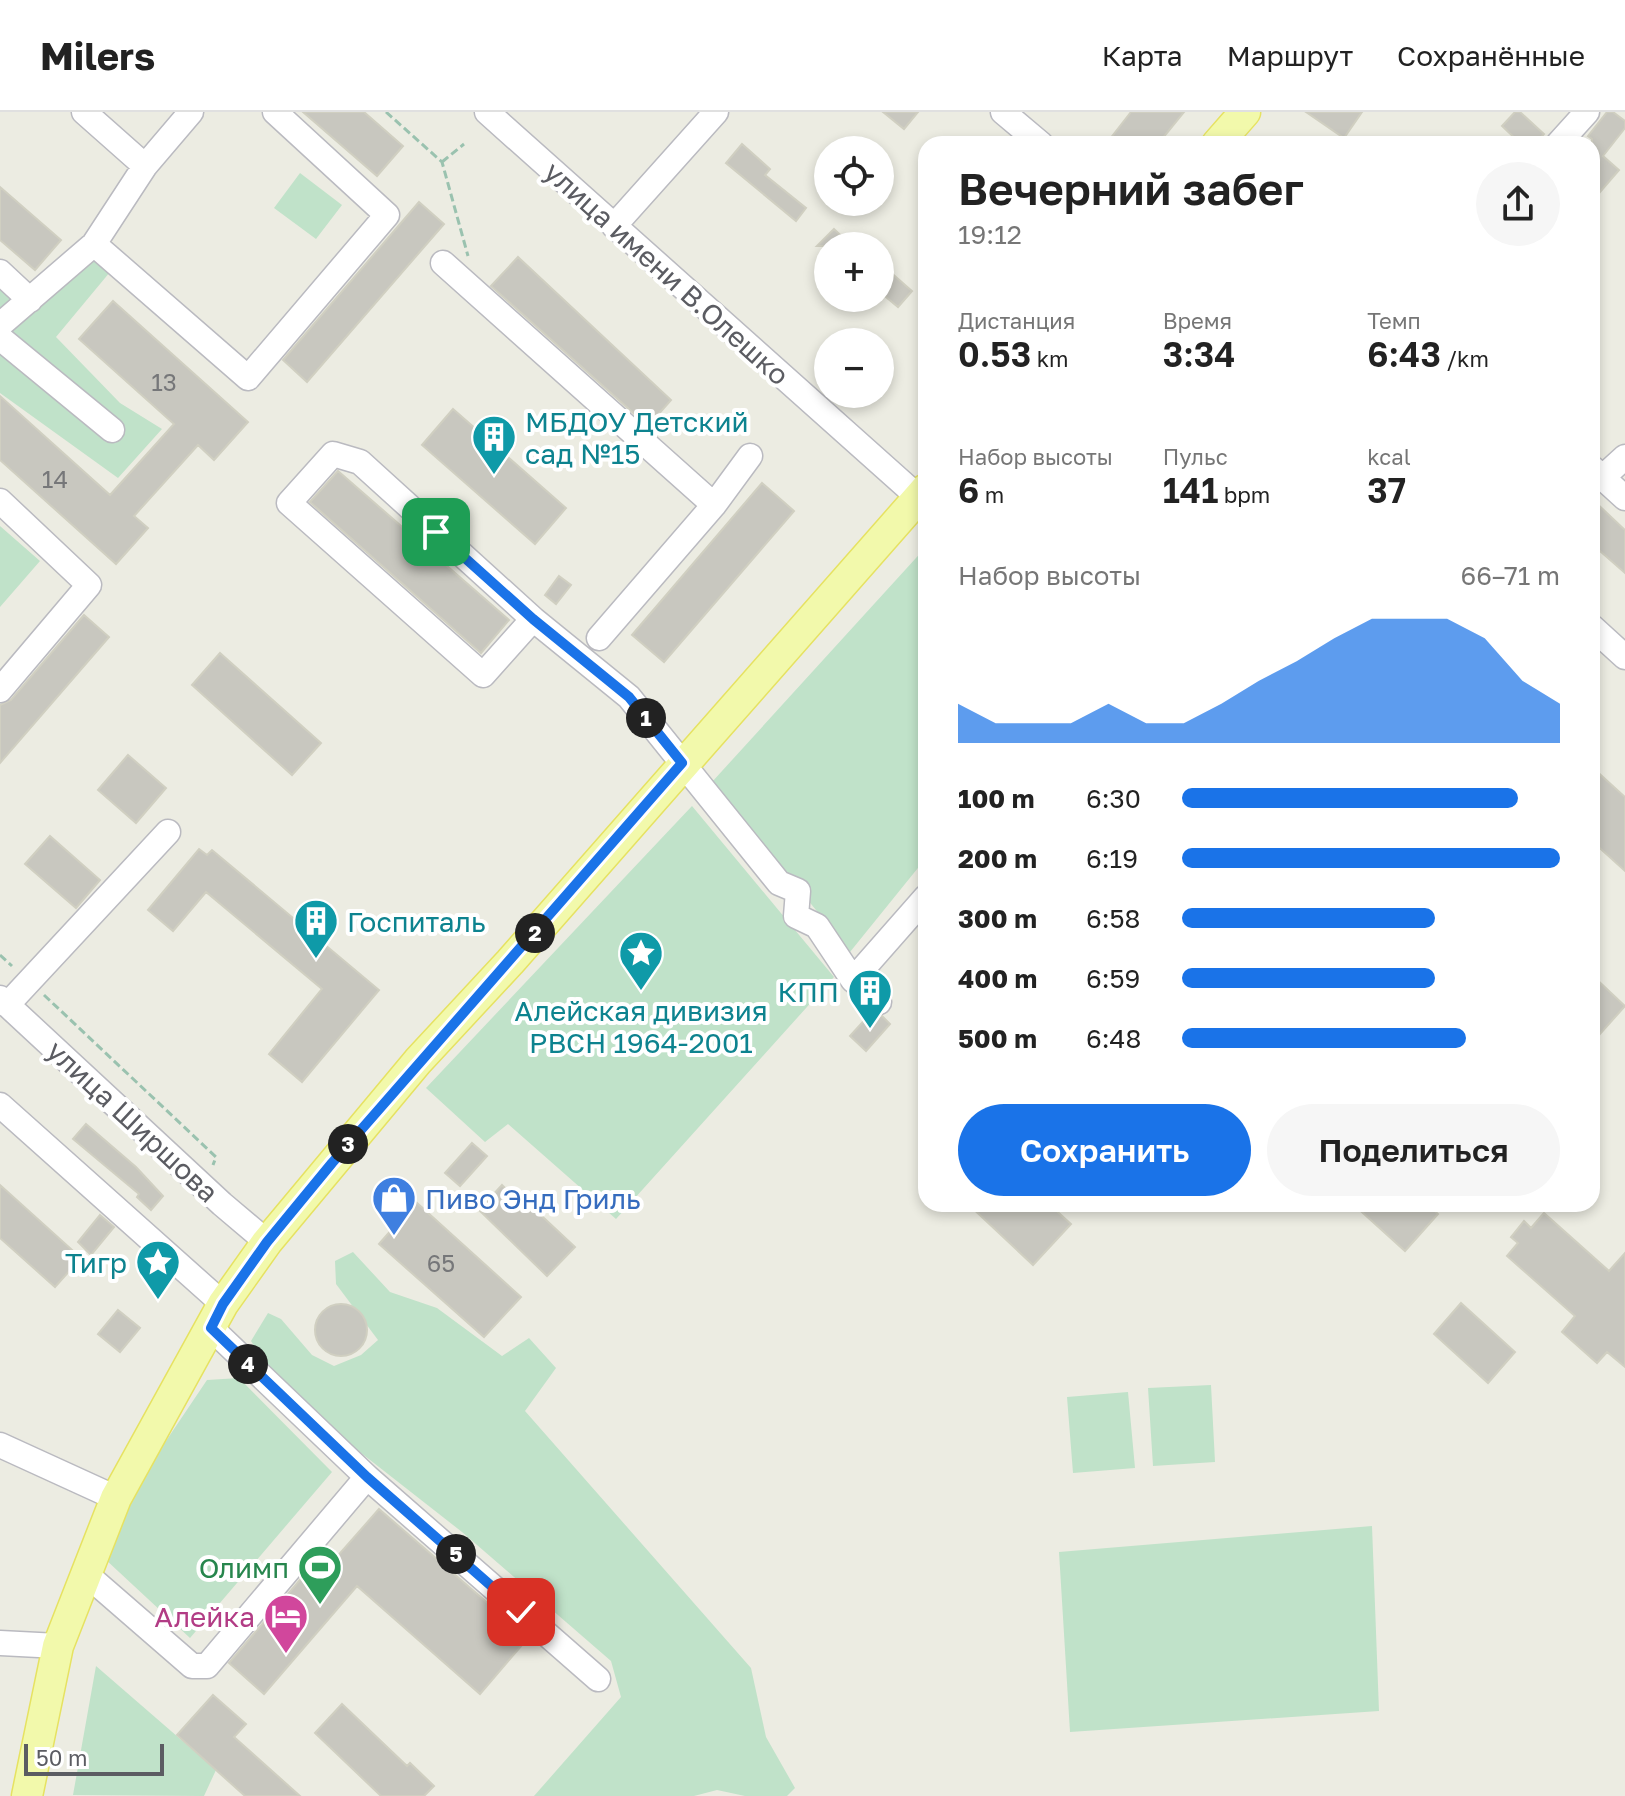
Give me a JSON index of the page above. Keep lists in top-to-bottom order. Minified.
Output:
{"streets":{"street":["улица имени В.Олешко","улица Ширшова"]},"places":{"building":["МБДОУ Детский сад №15","Госпиталь","КПП"],"place":["Алейская дивизия РВСН 1964-2001","Тигр"],"shop":["Пиво Энд Гриль"],"sports":["Олимп"],"hotel":["Алейка"]},"house_numbers":["13","14","65"],"scale_bar":"50 m","page":{"header":"Milers","nav":["Карта","Маршрут","Сохранённые"],"map_buttons":["+","−"],"heading":["Вечерний забег","19:12"],"stats":[["Дистанция","0.53 km"],["Время","3:34"],["Темп","6:43 /km"],["Набор высоты","6 m"],["Пульс","141 bpm"],["kcal","37"]],"chart":["Набор высоты","66–71 m"],"pins":["1","2","3","4","5"],"list":[{"name":"100 m","note":"6:30"},{"name":"200 m","note":"6:19"},{"name":"300 m","note":"6:58"},{"name":"400 m","note":"6:59"},{"name":"500 m","note":"6:48"}],"buttons":["Сохранить","Поделиться"],"scale":"50 m"}}
